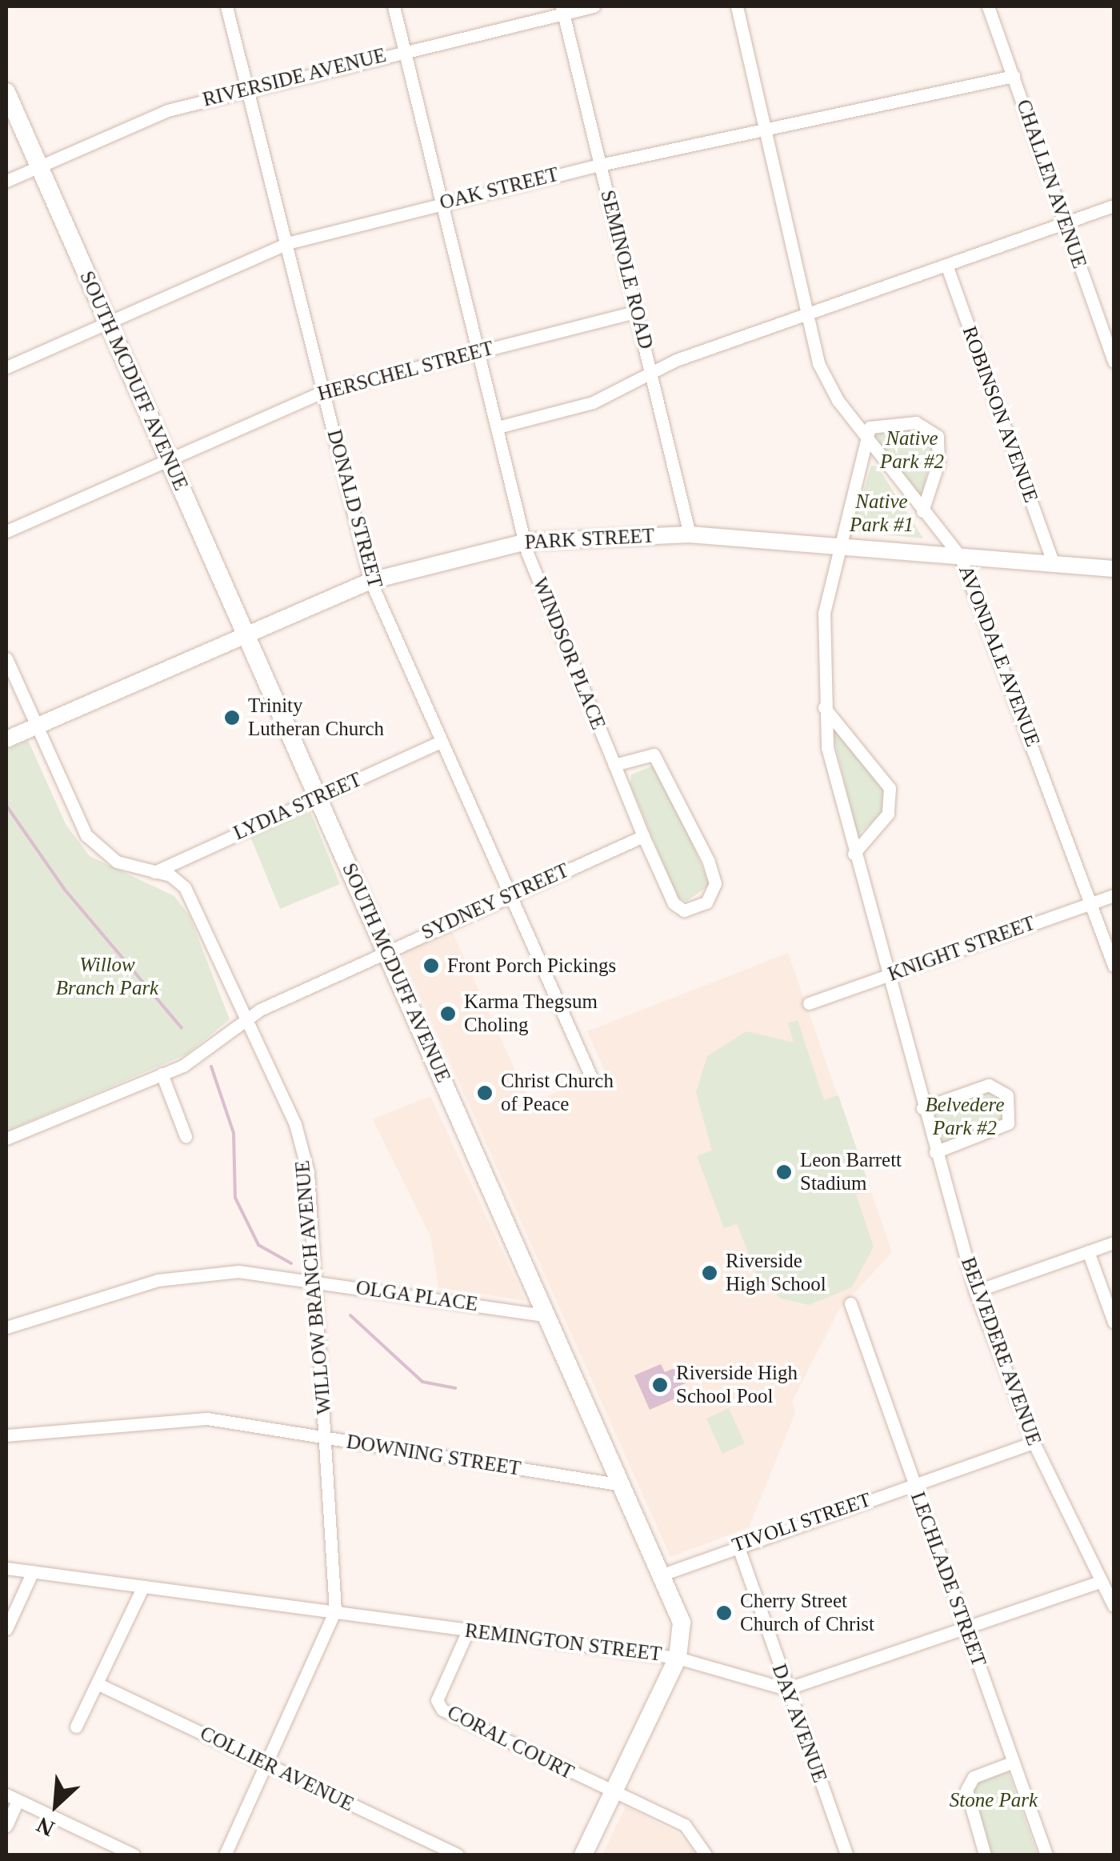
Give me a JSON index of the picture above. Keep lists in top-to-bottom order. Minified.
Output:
{"streets":{"main road":["SOUTH MCDUFF AVENUE"],"street":["RIVERSIDE AVENUE","CHALLEN AVENUE","OAK STREET","SEMINOLE ROAD","HERSCHEL STREET","ROBINSON AVENUE","DONALD STREET","PARK STREET","WINDSOR PLACE","AVONDALE AVENUE","LYDIA STREET","SYDNEY STREET","KNIGHT STREET","WILLOW BRANCH AVENUE","OLGA PLACE","BELVEDERE AVENUE","DOWNING STREET","TIVOLI STREET","LECHLADE STREET","REMINGTON STREET","DAY AVENUE","CORAL COURT","COLLIER AVENUE"]},"crossings":[["RIVERSIDE AVENUE","SEMINOLE ROAD"],["RIVERSIDE AVENUE","SOUTH MCDUFF AVENUE"],["RIVERSIDE AVENUE","DONALD STREET"],["RIVERSIDE AVENUE","WINDSOR PLACE"],["CHALLEN AVENUE","OAK STREET"],["OAK STREET","SEMINOLE ROAD"],["OAK STREET","SOUTH MCDUFF AVENUE"],["OAK STREET","DONALD STREET"],["OAK STREET","WINDSOR PLACE"],["OAK STREET","AVONDALE AVENUE"],["SEMINOLE ROAD","HERSCHEL STREET"],["SEMINOLE ROAD","PARK STREET"],["HERSCHEL STREET","SOUTH MCDUFF AVENUE"],["HERSCHEL STREET","DONALD STREET"],["HERSCHEL STREET","WINDSOR PLACE"],["SOUTH MCDUFF AVENUE","PARK STREET"],["SOUTH MCDUFF AVENUE","LYDIA STREET"],["SOUTH MCDUFF AVENUE","SYDNEY STREET"],["SOUTH MCDUFF AVENUE","OLGA PLACE"],["SOUTH MCDUFF AVENUE","DOWNING STREET"],["SOUTH MCDUFF AVENUE","TIVOLI STREET"],["SOUTH MCDUFF AVENUE","REMINGTON STREET"],["SOUTH MCDUFF AVENUE","CORAL COURT"],["ROBINSON AVENUE","PARK STREET"],["DONALD STREET","PARK STREET"],["DONALD STREET","LYDIA STREET"],["DONALD STREET","SYDNEY STREET"],["PARK STREET","WINDSOR PLACE"],["PARK STREET","AVONDALE AVENUE"],["PARK STREET","WILLOW BRANCH AVENUE"],["PARK STREET","BELVEDERE AVENUE"],["WINDSOR PLACE","SYDNEY STREET"],["AVONDALE AVENUE","KNIGHT STREET"],["AVONDALE AVENUE","BELVEDERE AVENUE"],["LYDIA STREET","WILLOW BRANCH AVENUE"],["SYDNEY STREET","WILLOW BRANCH AVENUE"],["KNIGHT STREET","BELVEDERE AVENUE"],["WILLOW BRANCH AVENUE","OLGA PLACE"],["WILLOW BRANCH AVENUE","DOWNING STREET"],["WILLOW BRANCH AVENUE","REMINGTON STREET"],["WILLOW BRANCH AVENUE","COLLIER AVENUE"],["BELVEDERE AVENUE","TIVOLI STREET"],["TIVOLI STREET","LECHLADE STREET"],["TIVOLI STREET","DAY AVENUE"],["REMINGTON STREET","DAY AVENUE"],["REMINGTON STREET","CORAL COURT"]],"parks":["Native Park #2","Native Park #1","Willow Branch Park","Belvedere Park #2","Stone Park"],"places":["Trinity Lutheran Church","Front Porch Pickings","Karma Thegsum Choling","Christ Church of Peace","Leon Barrett Stadium","Riverside High School","Riverside High School Pool","Cherry Street Church of Christ"],"north":"bottom left"}
